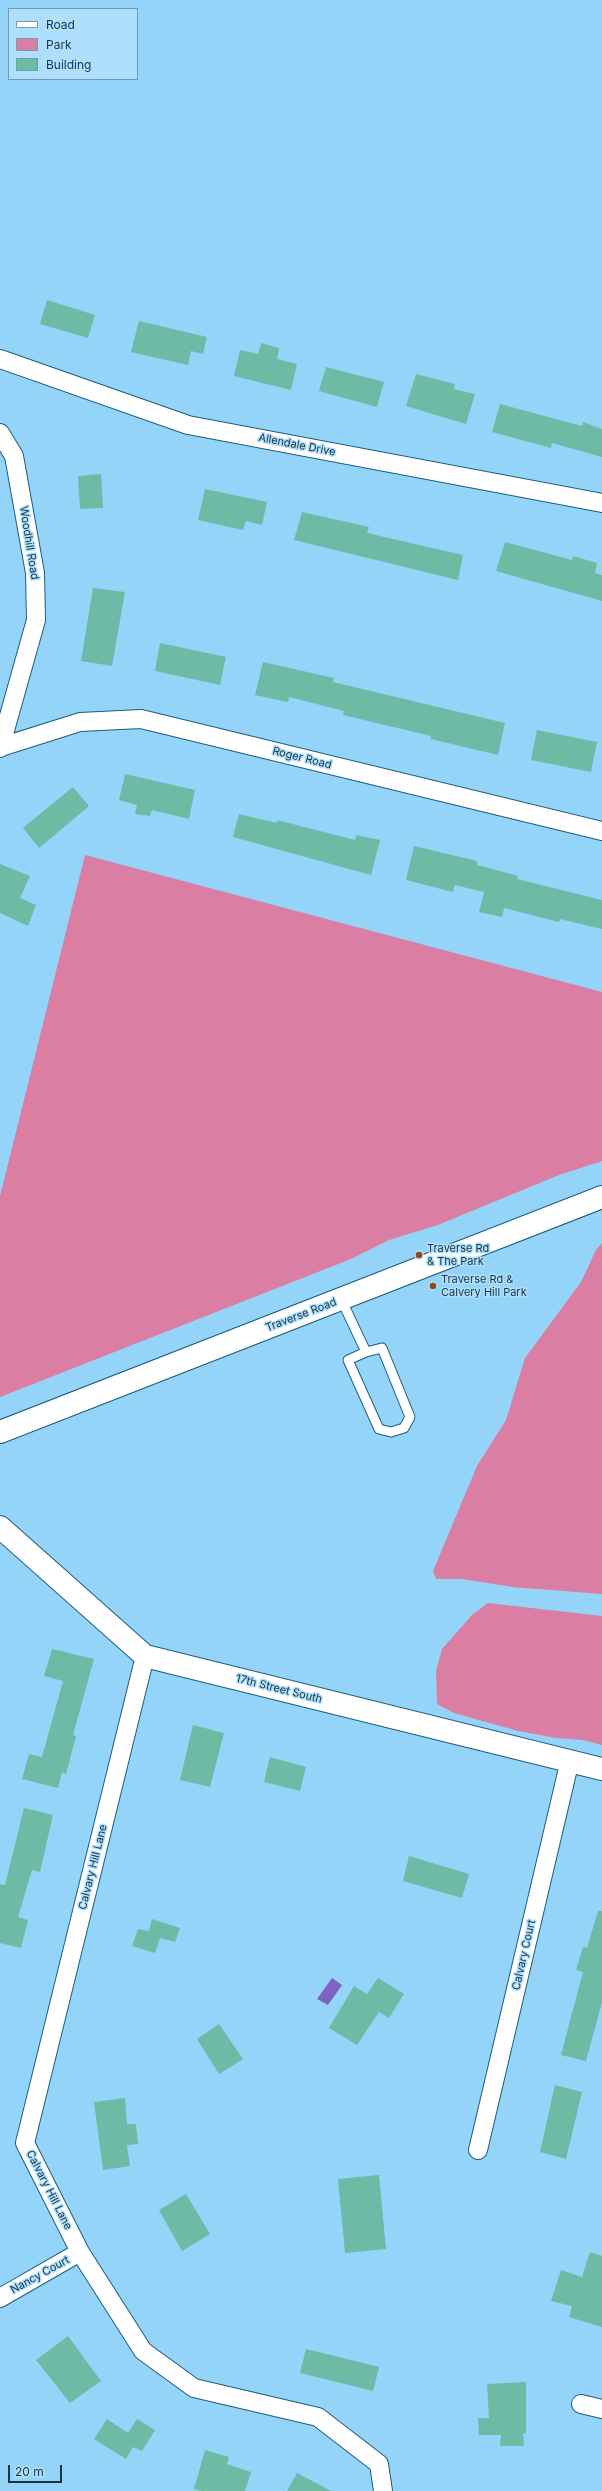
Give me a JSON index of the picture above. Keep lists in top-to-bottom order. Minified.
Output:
{"streets":{"street":["Allendale Drive","Woodhill Road","Roger Road","Traverse Road","17th Street South","Calvary Hill Lane","Calvary Court","Nancy Court"]},"crossings":[["Woodhill Road","Roger Road"],["17th Street South","Calvary Hill Lane"],["17th Street South","Calvary Court"],["Calvary Hill Lane","Nancy Court"]],"places":["Traverse Rd & The Park","Traverse Rd & Calvery Hill Park"],"legend":["Road","Park","Building"],"scale_bar":"20 m"}
